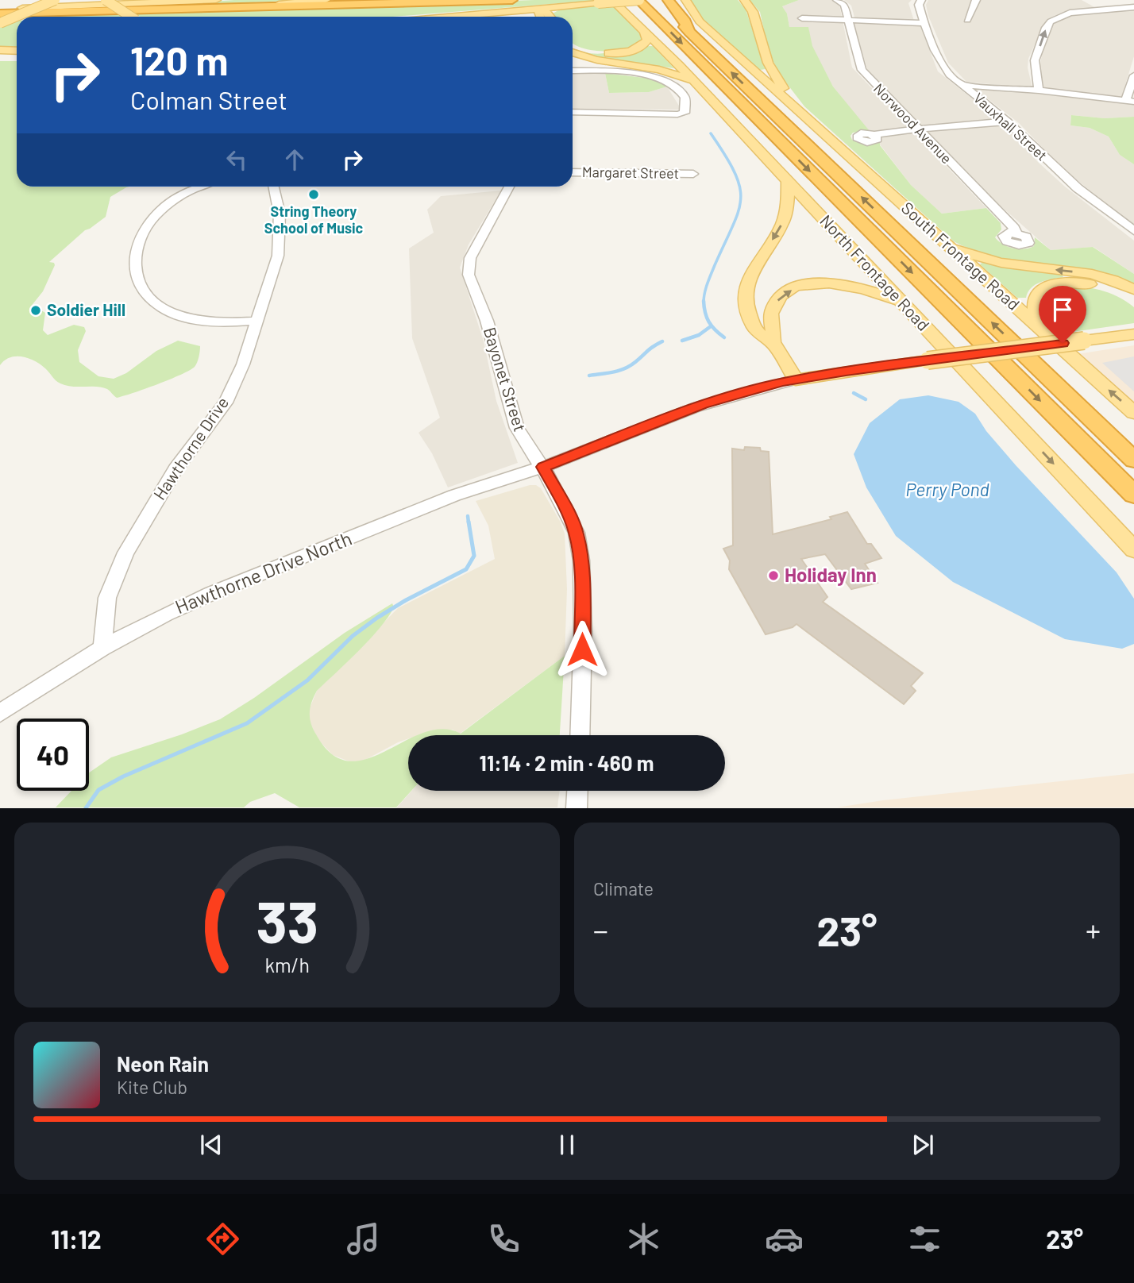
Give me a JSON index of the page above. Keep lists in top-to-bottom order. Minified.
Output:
{"streets":{"main road":["South Frontage Road","North Frontage Road"],"street":["Norwood Avenue","Vauxhall Street","Margaret Street","Bayonet Street","Hawthorne Drive","Hawthorne Drive North"]},"crossings":[["Bayonet Street","Hawthorne Drive North"],["Hawthorne Drive","Hawthorne Drive North"]],"one_way":["North Frontage Road"],"water":["Perry Pond"],"places":["String Theory School of Music","Soldier Hill","Holiday Inn"],"page":{"turn":["120 m","Colman Street"],"limit":"40","trip":"11:14 · 2 min · 460 m","tile":"Climate","heat":["−","23°","+"],"song":["Neon Rain","Kite Club"],"tabs":["11:12","23°"],"gauge":["33","km/h"]}}
